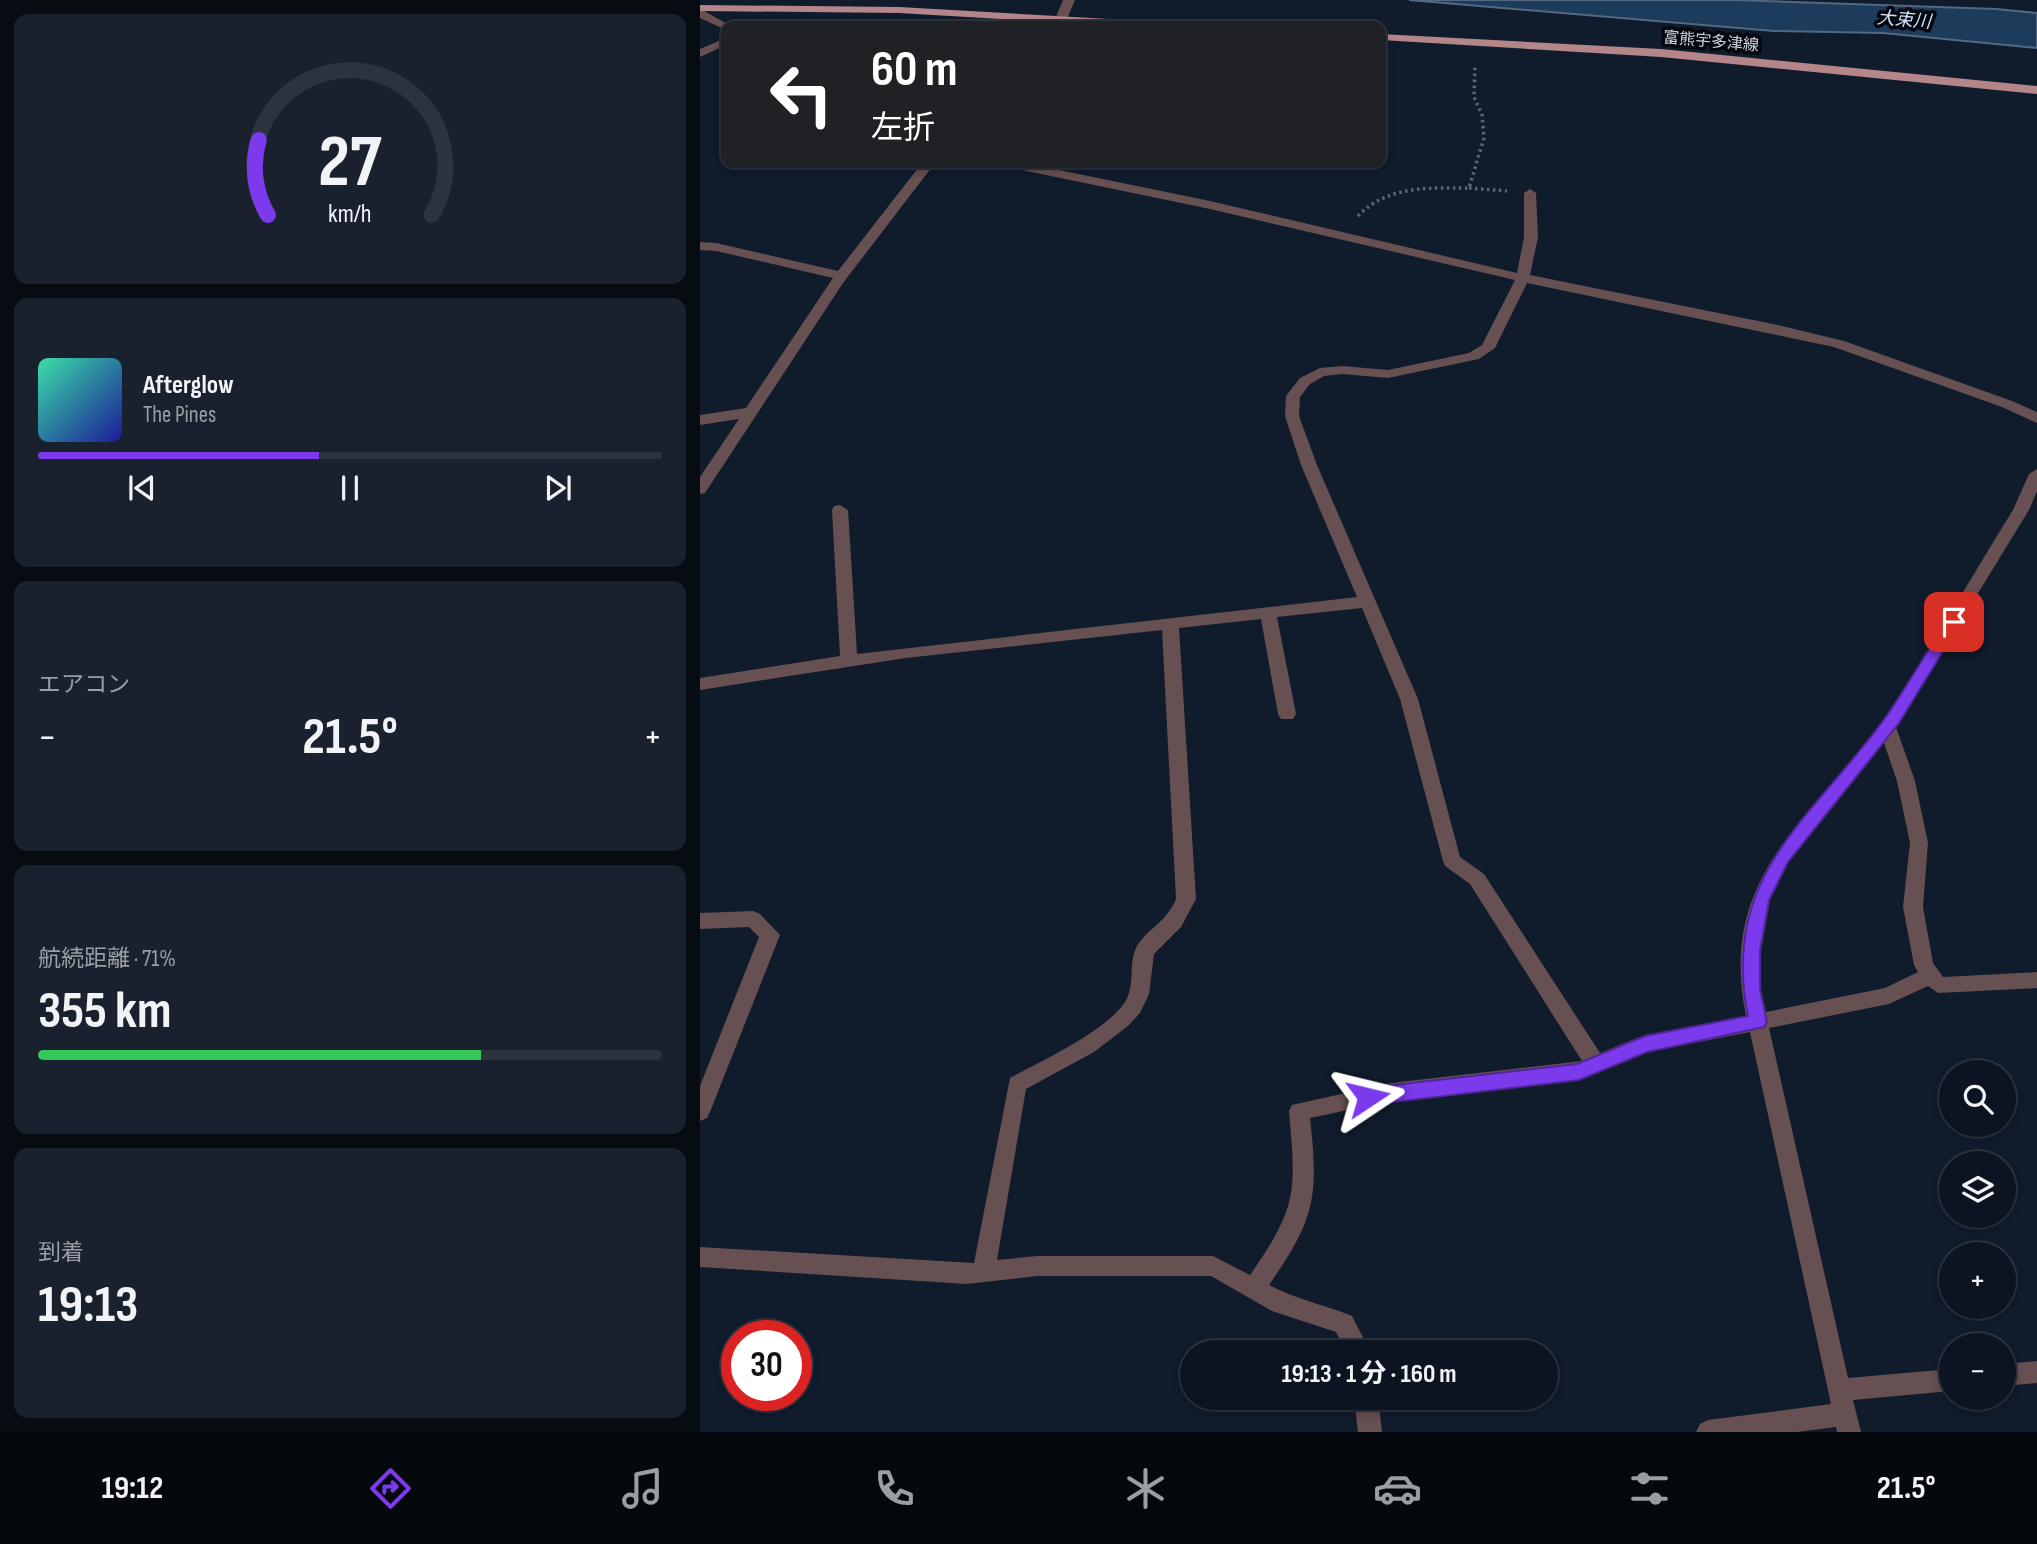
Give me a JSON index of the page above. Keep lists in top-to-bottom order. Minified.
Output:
{"streets":{"main road":["富熊宇多津線"]},"water":["大束川"],"page":{"turn":["60 m","左折"],"song":["Afterglow","The Pines"],"tile":["エアコン",["航続距離 · 71%","355 km"],["到着","19:13"]],"heat":["−","21.5°","+"],"map_buttons":["+","−"],"limit":"30","trip":"19:13 · 1 分 · 160 m","tabs":["19:12","21.5°"],"gauge":["27","km/h"]}}
